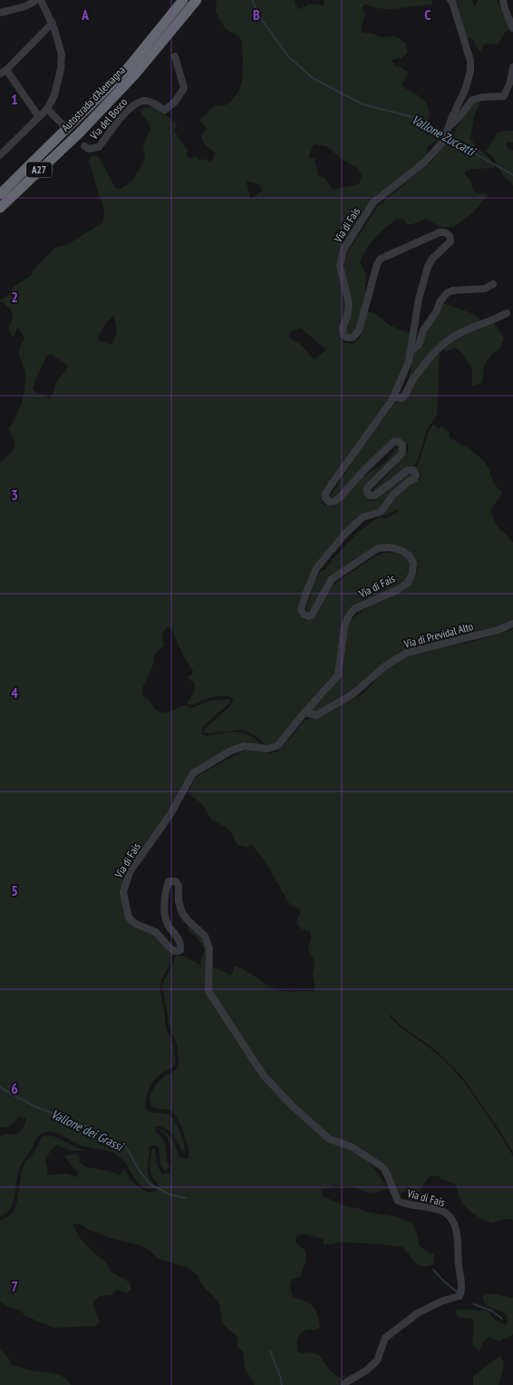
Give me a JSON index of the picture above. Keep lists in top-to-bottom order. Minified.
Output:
{"streets":{"highway":["Autostrada d'Alemagna","A27"],"street":["Via del Bosco","Via di Fais","Via di Previdal Alto"]},"crossings":[["Via di Fais","Via di Previdal Alto"]],"water":["Vallone Zuccatti","Vallone dei Grassi"],"grid":{"columns":["A","B","C"],"rows":["1","2","3","4","5","6","7"]}}
